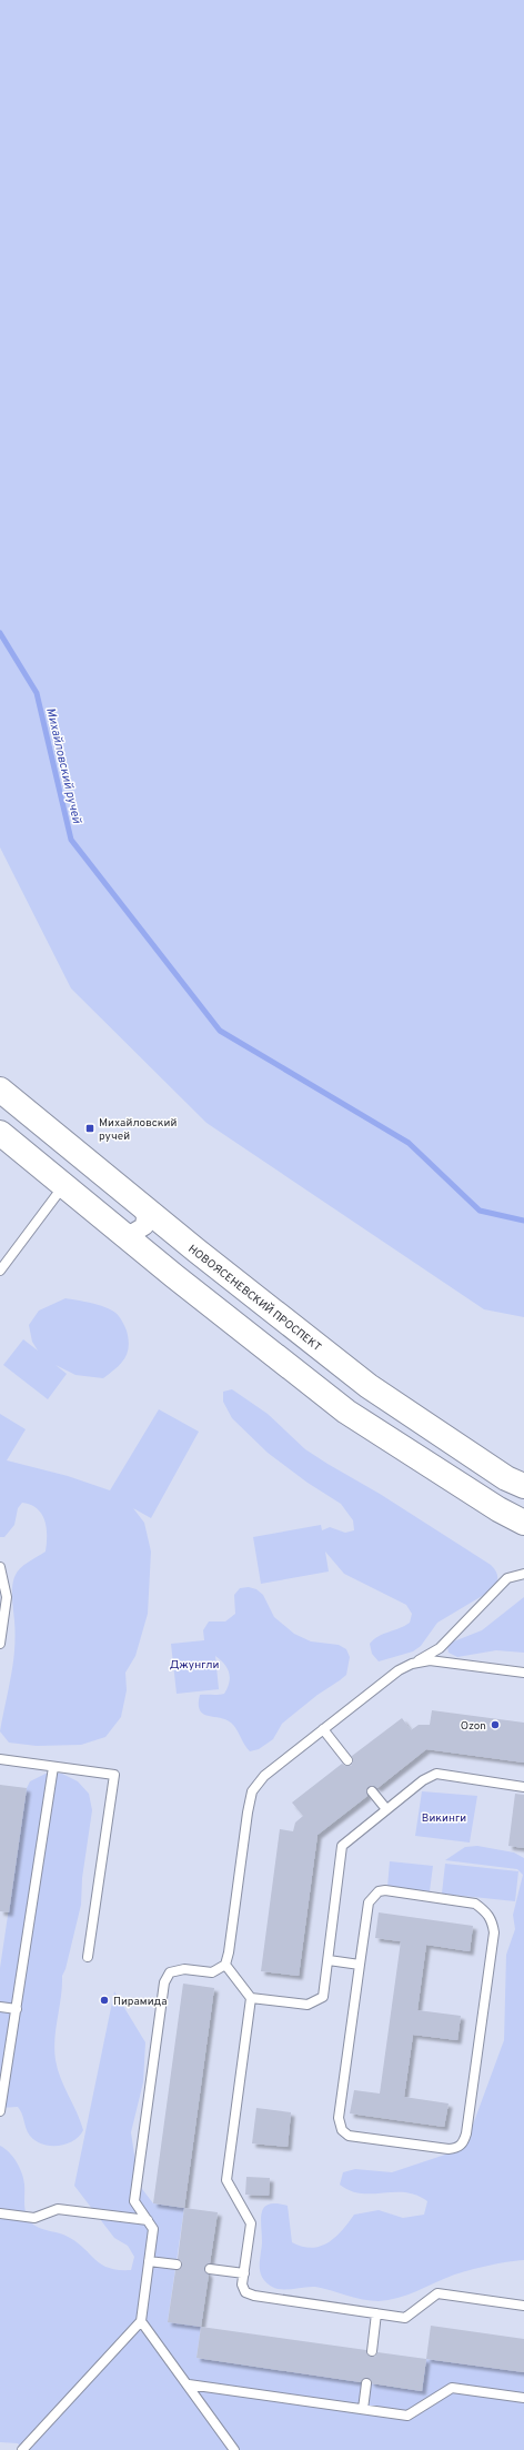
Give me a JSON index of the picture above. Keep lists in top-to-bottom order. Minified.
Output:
{"streets":{"main road":["НОВОЯСЕНЕВСКИЙ ПРОСПЕКТ"]},"water":["Михайловский ручей"],"parks":["Джунгли","Викинги"],"places":{"transit":["Михайловский ручей"],"other":["Ozon","Пирамида"]}}
